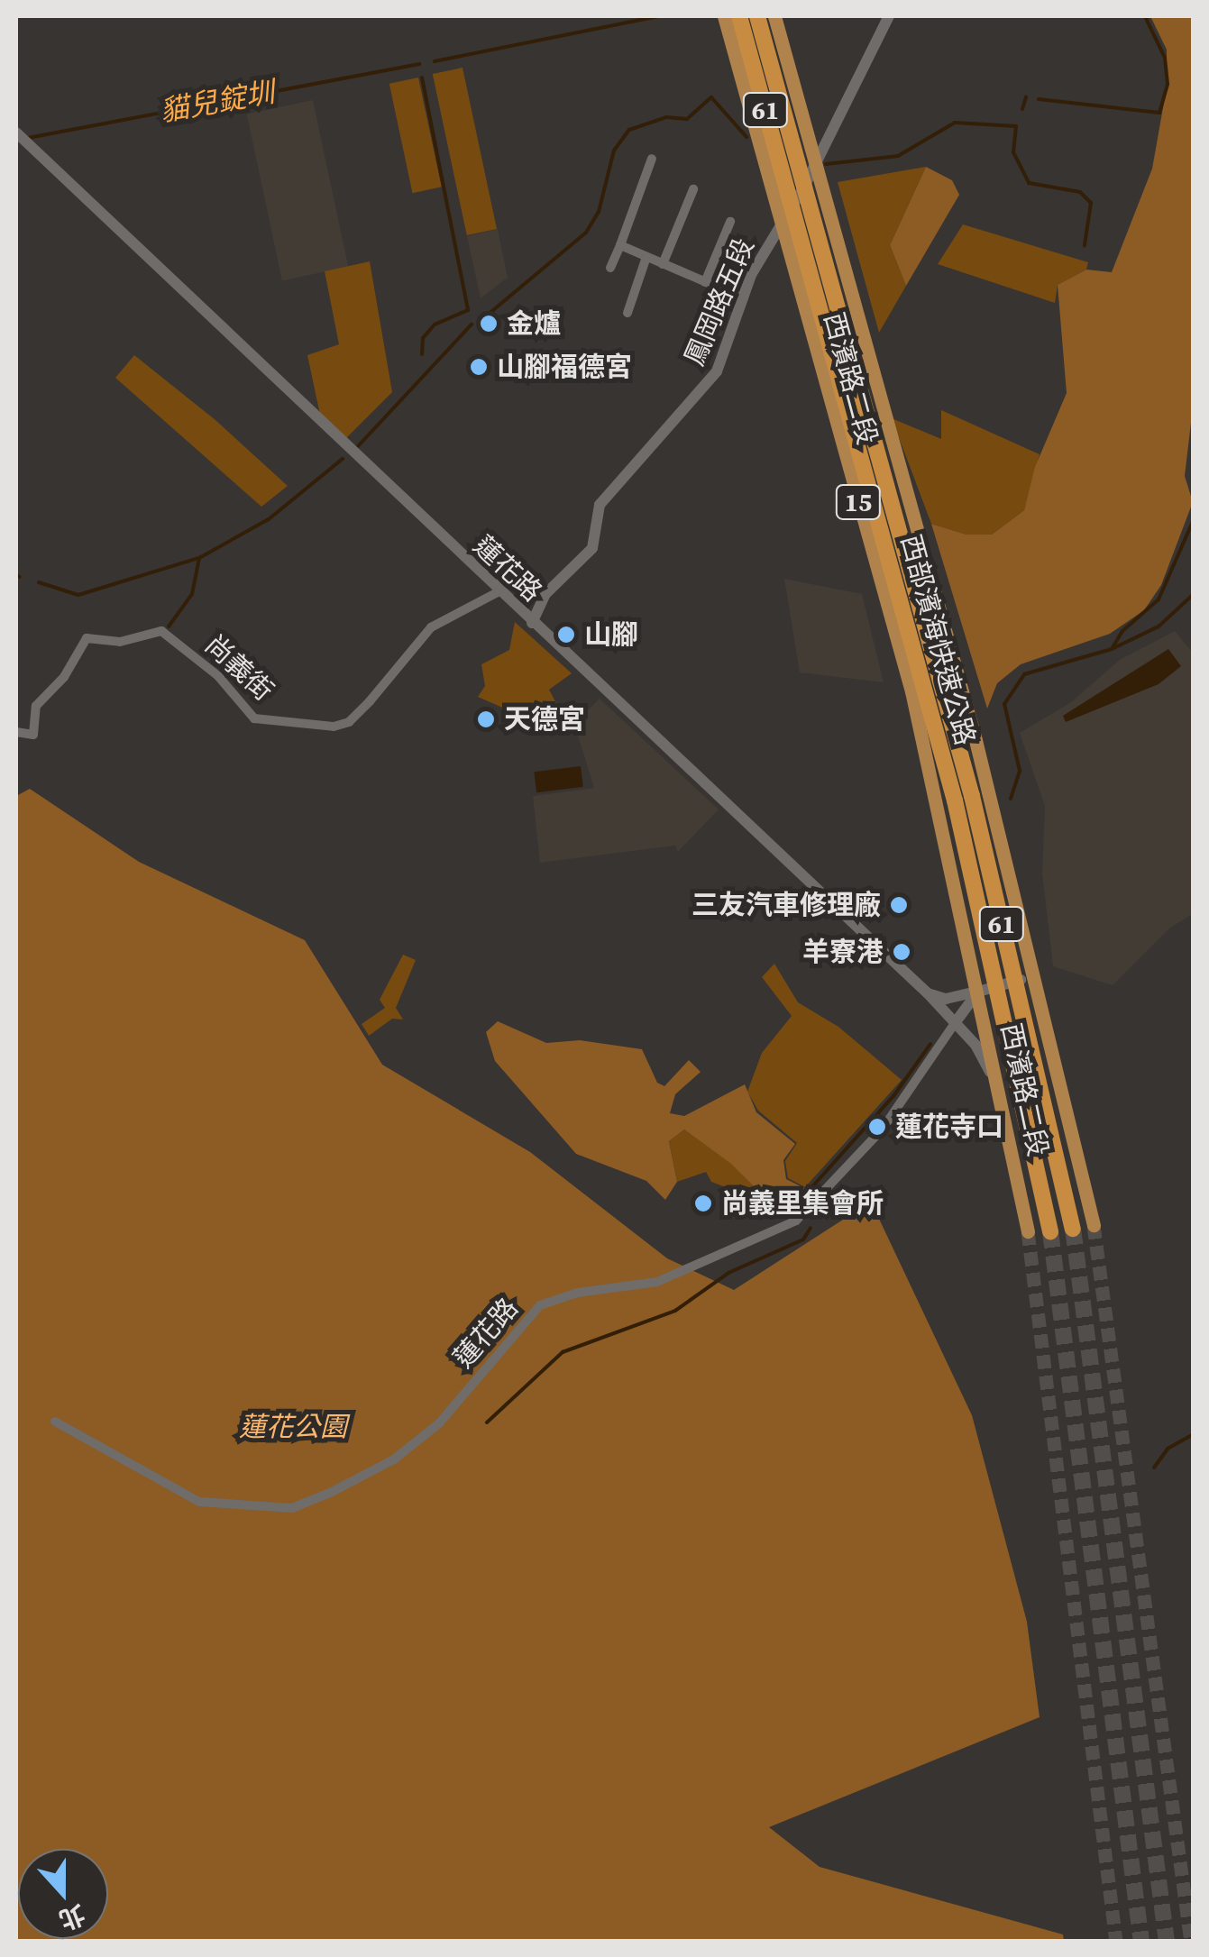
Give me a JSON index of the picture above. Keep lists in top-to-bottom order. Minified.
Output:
{"streets":{"highway":["61","西部濱海快速公路"],"main road":["西濱路二段","15"],"street":["鳳岡路五段","蓮花路","尚義街"]},"crossings":[["鳳岡路五段","西濱路二段"],["鳳岡路五段","蓮花路"],["鳳岡路五段","西部濱海快速公路"],["西濱路二段","蓮花路"],["蓮花路","尚義街"]],"water":["貓兒錠圳"],"parks":["蓮花公園"],"places":["金爐","山腳福德宮","山腳","天德宮","三友汽車修理廠","羊寮港","蓮花寺口","尚義里集會所"],"north":"bottom"}
